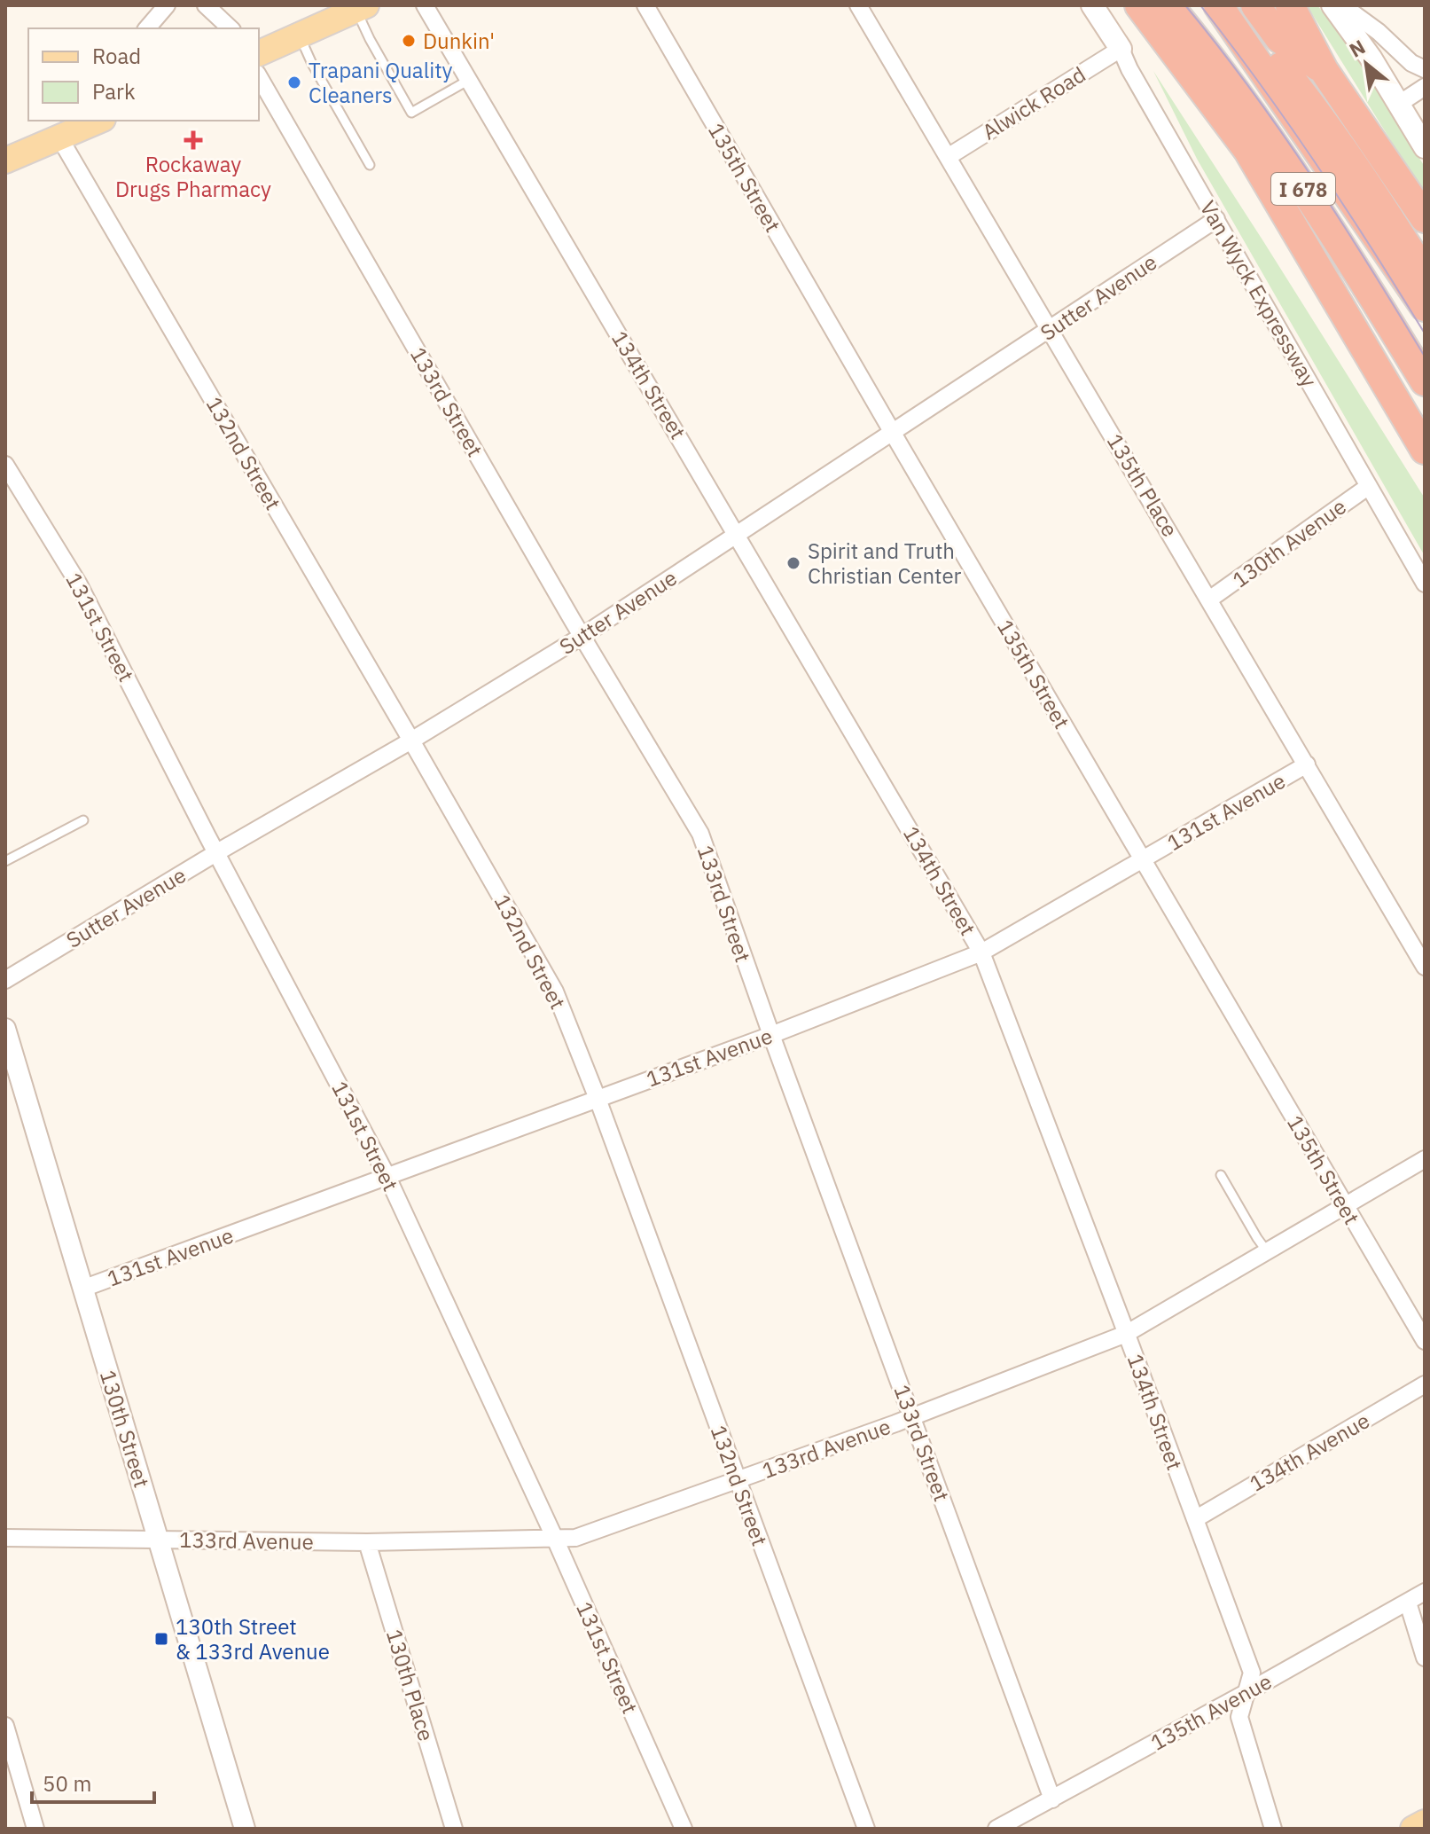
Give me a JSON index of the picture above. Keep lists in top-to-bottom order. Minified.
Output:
{"streets":{"highway":["I 678"],"main road":["Van Wyck Expressway"],"street":["Alwick Road","135th Street","Sutter Avenue","134th Street","133rd Street","132nd Street","135th Place","130th Avenue","131st Street","131st Avenue","130th Street","133rd Avenue","134th Avenue","130th Place","135th Avenue"]},"crossings":[["Alwick Road","Van Wyck Expressway"],["Alwick Road","135th Place"],["135th Street","Sutter Avenue"],["135th Street","131st Avenue"],["135th Street","133rd Avenue"],["Van Wyck Expressway","Sutter Avenue"],["Van Wyck Expressway","130th Avenue"],["Sutter Avenue","134th Street"],["Sutter Avenue","133rd Street"],["Sutter Avenue","132nd Street"],["Sutter Avenue","135th Place"],["Sutter Avenue","131st Street"],["134th Street","131st Avenue"],["134th Street","133rd Avenue"],["134th Street","134th Avenue"],["134th Street","135th Avenue"],["133rd Street","131st Avenue"],["133rd Street","133rd Avenue"],["133rd Street","135th Avenue"],["132nd Street","131st Avenue"],["132nd Street","133rd Avenue"],["135th Place","130th Avenue"],["135th Place","131st Avenue"],["131st Street","131st Avenue"],["131st Street","133rd Avenue"],["131st Avenue","130th Street"],["130th Street","133rd Avenue"],["133rd Avenue","130th Place"]],"places":{"other":["Dunkin'","Trapani Quality Cleaners","Spirit and Truth Christian Center"],"health":["Rockaway Drugs Pharmacy"],"transit":["130th Street & 133rd Avenue"]},"legend":["Road","Park"],"scale_bar":"50 m","north":"top left"}
